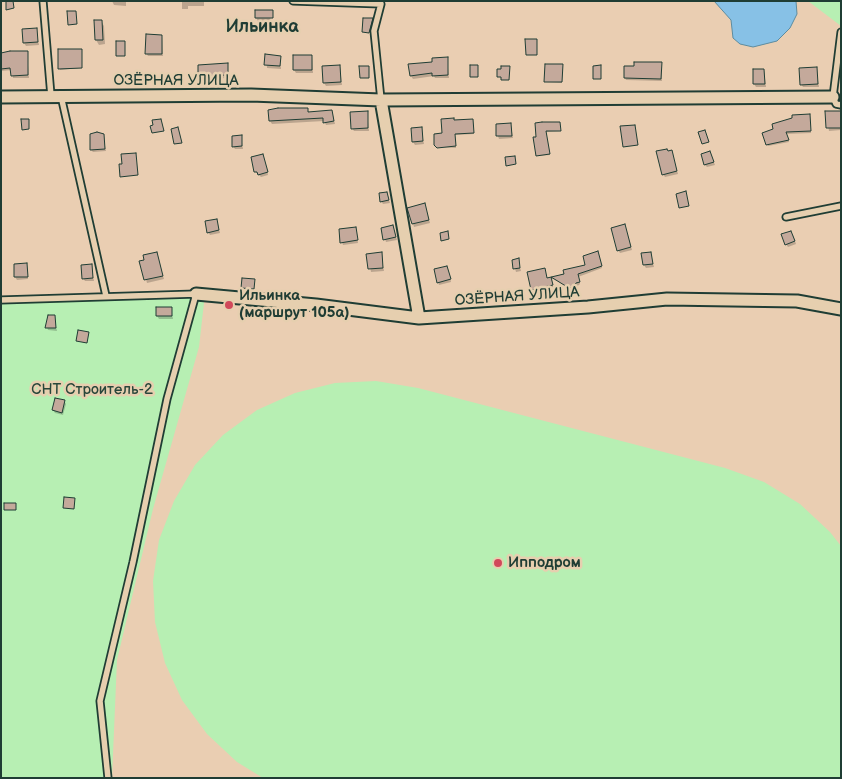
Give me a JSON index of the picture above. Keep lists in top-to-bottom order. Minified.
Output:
{"streets":{"street":["ОЗЁРНАЯ УЛИЦА"]},"districts":["Ильинка"],"parks":["СНТ Строитель-2"],"places":["Ильинка (маршрут 105а)","Ипподром"]}
